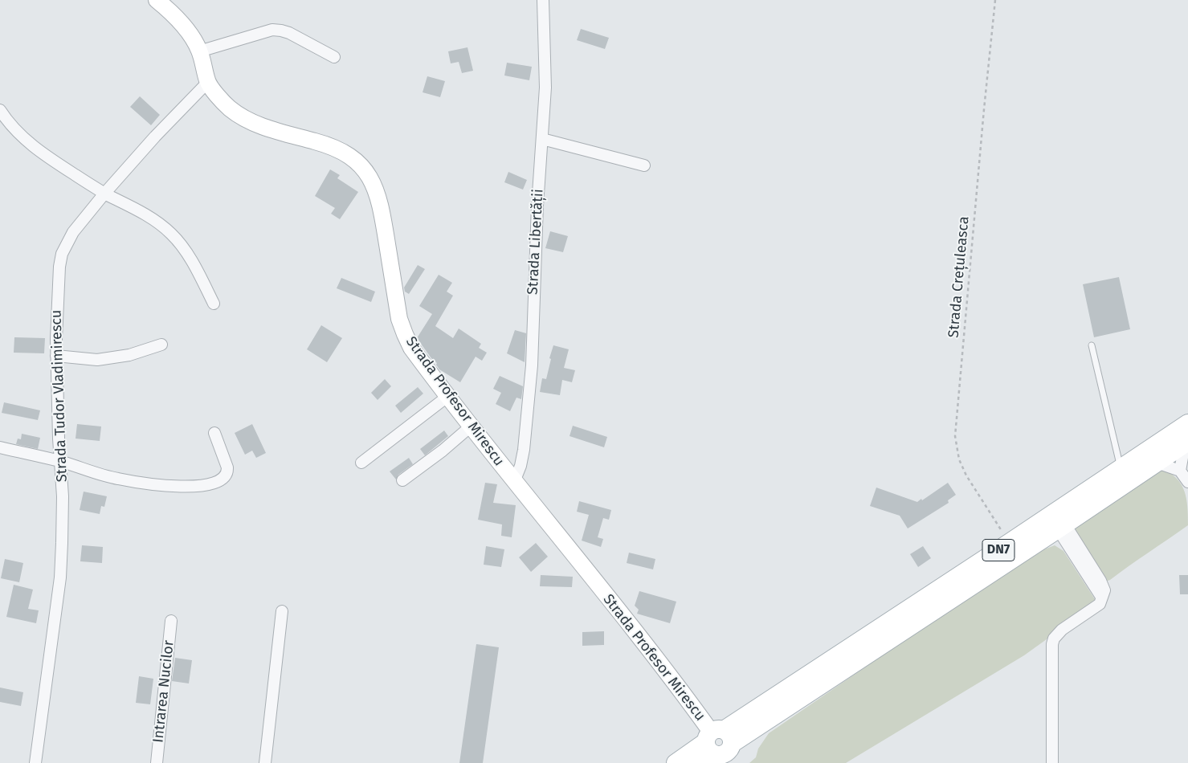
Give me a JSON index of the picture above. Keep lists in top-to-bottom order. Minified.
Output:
{"streets":{"main road":["DN7"],"street":["Strada Libertății","Strada Tudor Vladimirescu","Strada Profesor Mirescu","Intrarea Nucilor"],"path":["Strada Crețuleasca"]},"crossings":[["Strada Libertății","Strada Profesor Mirescu"],["Strada Crețuleasca","DN7"],["Strada Tudor Vladimirescu","Strada Profesor Mirescu"],["Strada Profesor Mirescu","DN7"]]}
